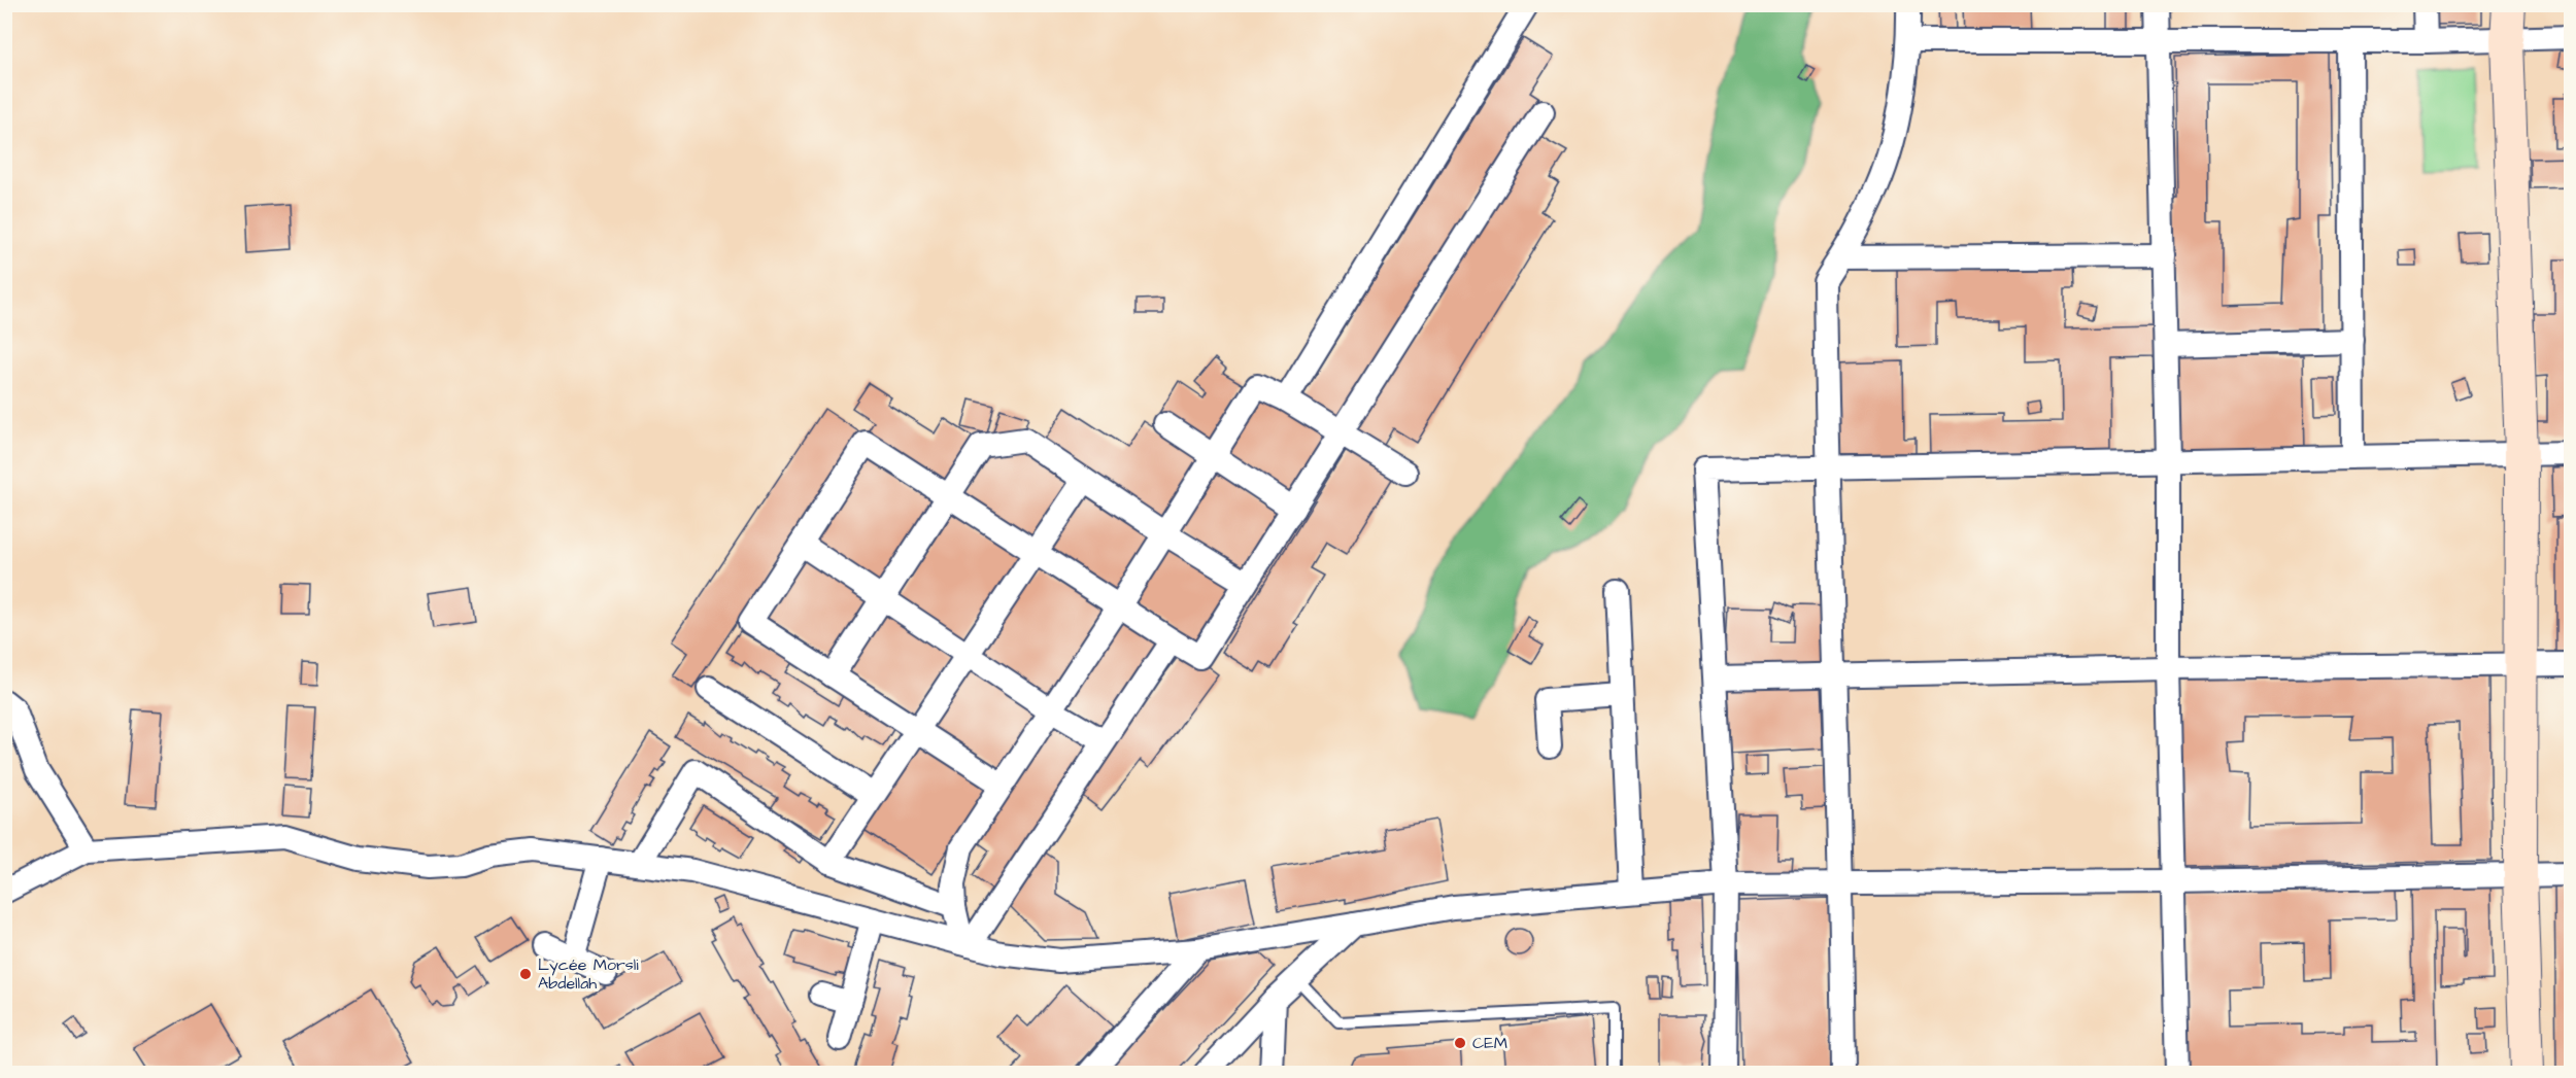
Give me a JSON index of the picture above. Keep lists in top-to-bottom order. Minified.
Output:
{"places":["Lycée Morsli Abdellah","CEM"]}
